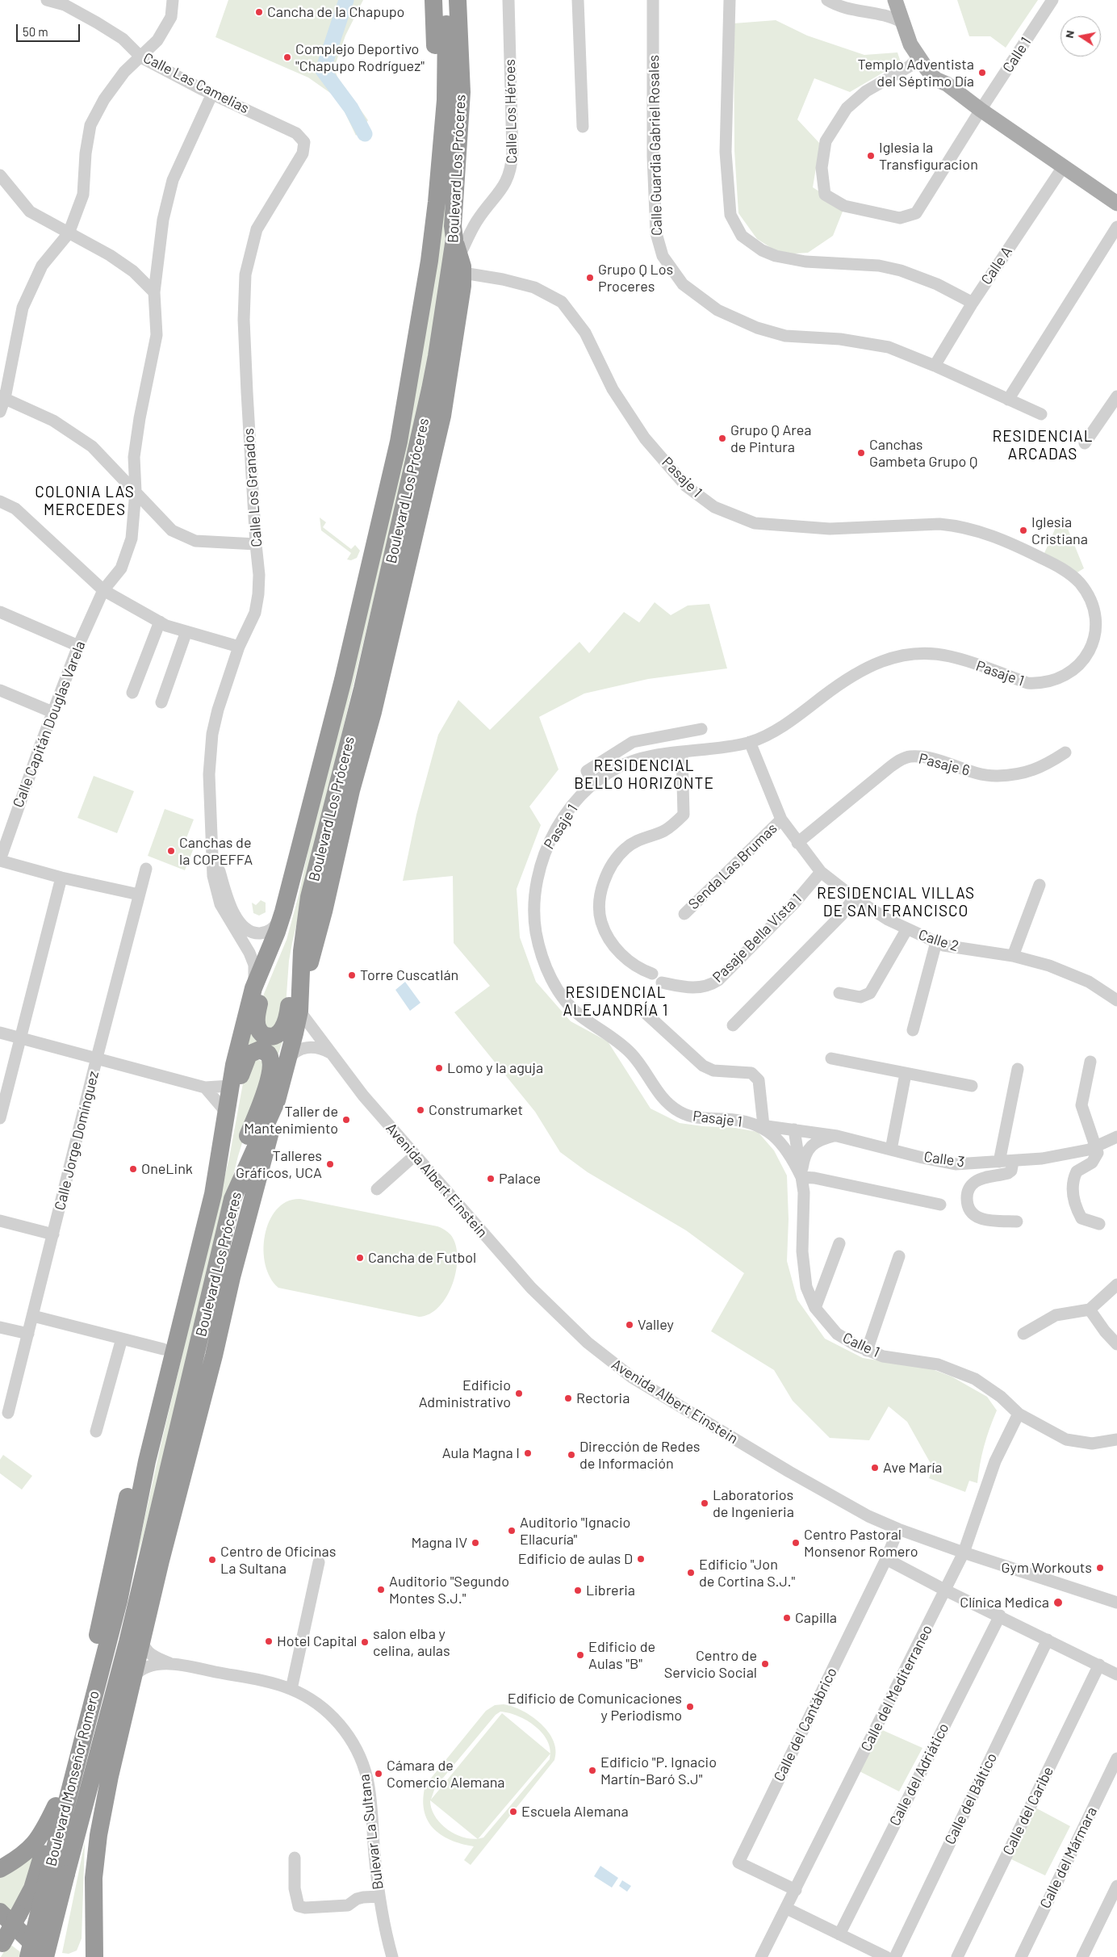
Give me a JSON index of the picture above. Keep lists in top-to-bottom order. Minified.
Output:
{"streets":{"highway":["Boulevard Los Próceres","Boulevard Monseñor Romero"],"street":["Calle 1","Calle Las Camelias","Calle Los Héroes","Calle Guardia Gabriel Rosales","Calle A","Pasaje 1","Calle Los Granados","Calle Capitán Douglas Varela","Pasaje 6","Senda Las Brumas","Pasaje Bella Vista 1","Calle 2","Calle Jorge Domínguez","Calle 3","Avenida Albert Einstein","Calle del Mediterraneo","Calle del Cantábrico","Calle del Adriático","Calle del Báltico","Calle del Caribe","Bulevar La Sultana","Calle del Mármara"]},"crossings":[["Calle 1","Calle 3"],["Calle 1","Calle del Mediterraneo"],["Calle Las Camelias","Calle Los Granados"],["Calle Las Camelias","Calle Capitán Douglas Varela"],["Calle Los Héroes","Boulevard Los Próceres"],["Calle Los Héroes","Pasaje 1"],["Calle Guardia Gabriel Rosales","Calle A"],["Boulevard Los Próceres","Pasaje 1"],["Boulevard Los Próceres","Calle Los Granados"],["Boulevard Los Próceres","Avenida Albert Einstein"],["Boulevard Los Próceres","Boulevard Monseñor Romero"],["Pasaje 1","Calle 2"],["Pasaje 6","Calle 2"],["Senda Las Brumas","Calle 2"],["Pasaje Bella Vista 1","Calle 2"],["Avenida Albert Einstein","Calle del Mediterraneo"],["Avenida Albert Einstein","Calle del Cantábrico"],["Calle del Mediterraneo","Calle del Cantábrico"]],"districts":["RESIDENCIAL ARCADAS","COLONIA LAS MERCEDES","RESIDENCIAL BELLO HORIZONTE","RESIDENCIAL VILLAS DE SAN FRANCISCO","RESIDENCIAL ALEJANDRÍA 1"],"places":["Cancha de la Chapupo","Complejo Deportivo \"Chapupo Rodríguez\"","Templo Adventista del Séptimo Día","Iglesia la Transfiguracion","Grupo Q Los Proceres","Grupo Q Area de Pintura","Canchas Gambeta Grupo Q","Iglesia Cristiana","Canchas de la COPEFFA","Torre Cuscatlán","Lomo y la aguja","Construmarket","Taller de Mantenimiento","Talleres Gráficos, UCA","OneLink","Palace","Cancha de Futbol","Valley","Edificio Administrativo","Rectoria","Aula Magna I","Dirección de Redes de Información","Ave María","Laboratorios de Ingenieria","Auditorio \"Ignacio Ellacuría\"","Magna IV","Centro Pastoral Monsenor Romero","Edificio de aulas D","Centro de Oficinas La Sultana","Gym Workouts","Edificio \"Jon de Cortina S.J.\"","Auditorio \"Segundo Montes S.J.\"","Libreria","Clínica Medica","Capilla","Hotel Capital","salon elba y celina, aulas","Edificio de Aulas \"B\"","Centro de Servicio Social","Edificio de Comunicaciones y Periodismo","Edificio \"P. Ignacio Martín-Baró S.J\"","Cámara de Comercio Alemana","Escuela Alemana"],"scale_bar":"50 m","north":"left"}
